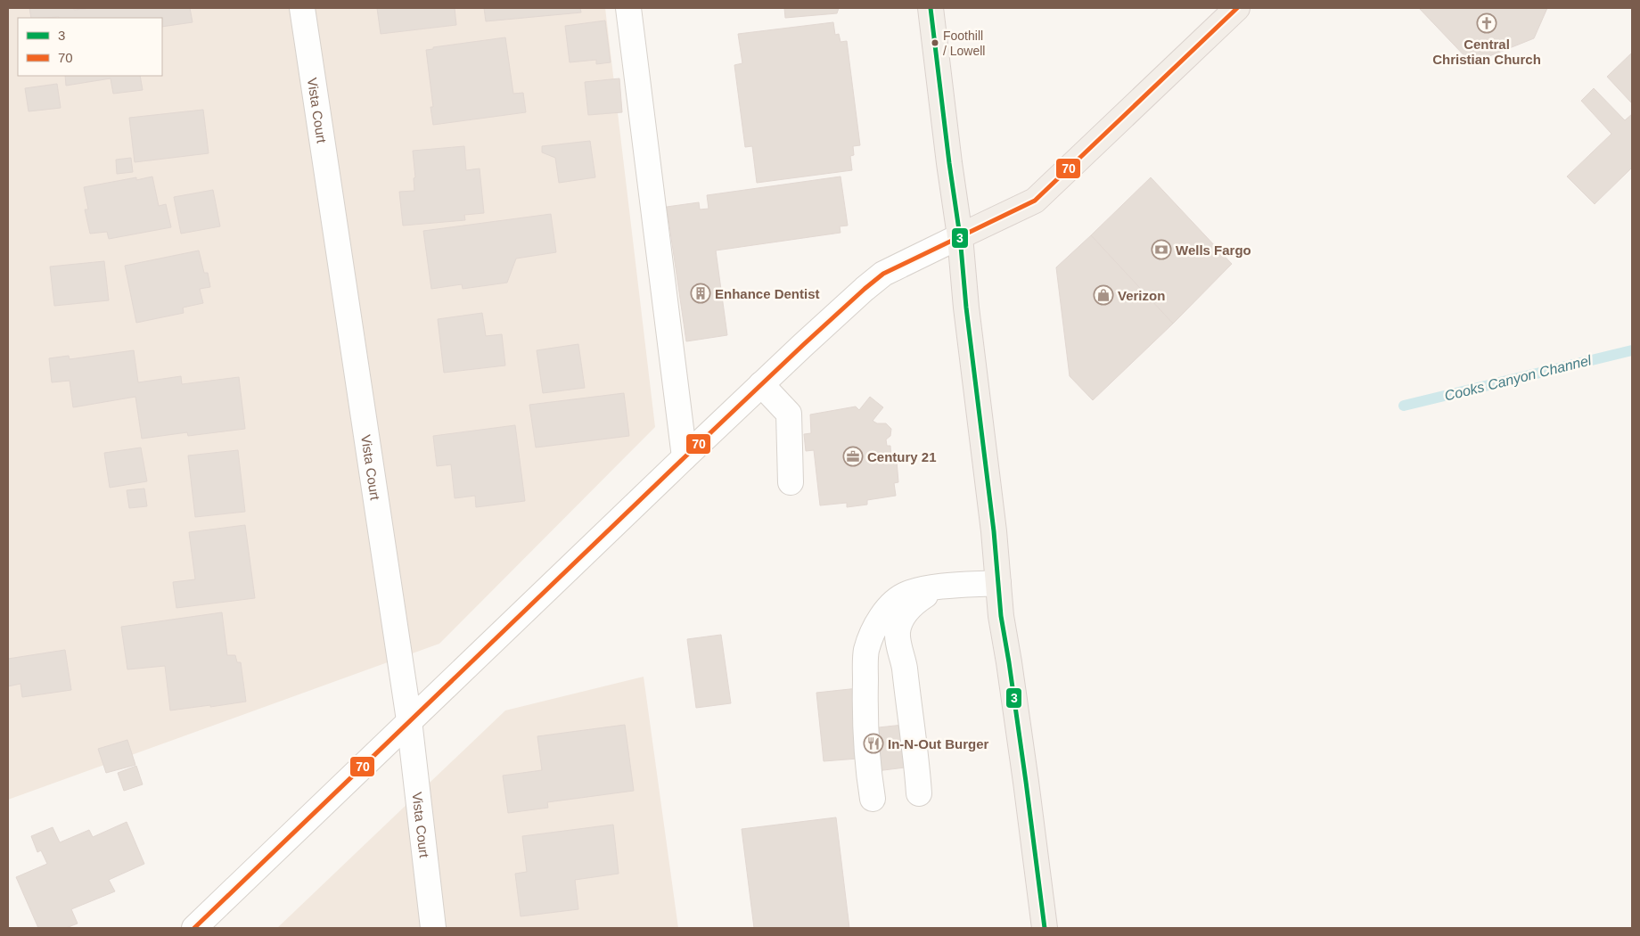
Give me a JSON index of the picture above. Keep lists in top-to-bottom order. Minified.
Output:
{"streets":{"street":["Vista Court"]},"water":["Cooks Canyon Channel"],"places":{"church":["Central Christian Church"],"other":["Foothill / Lowell"],"bank":["Wells Fargo"],"building":["Enhance Dentist"],"shop":["Verizon"],"office":["Century 21"],"restaurant":["In-N-Out Burger"]},"lines":["transit line 3","transit line 70"],"legend":["3","70"]}
